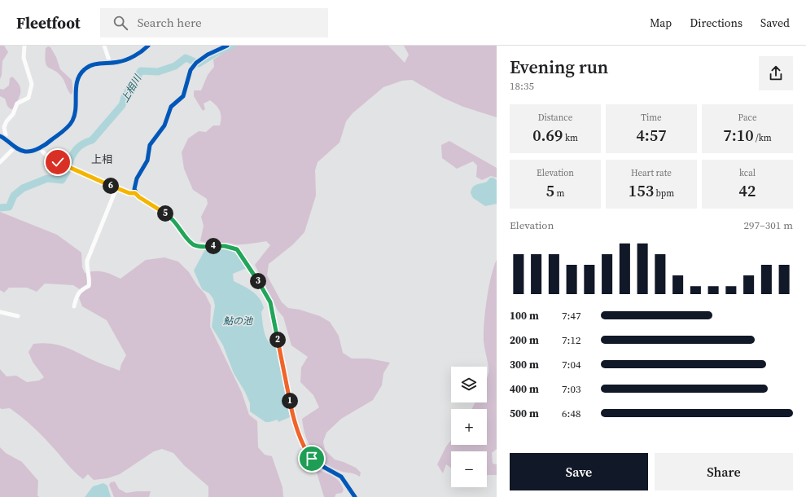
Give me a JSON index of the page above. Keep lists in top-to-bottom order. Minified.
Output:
{"districts":["上相"],"water":["上相川","鮎の池"],"page":{"header":"Fleetfoot","search":"Search here","nav":["Map","Directions","Saved"],"heading":["Evening run","18:35"],"stats":[["Distance","0.69 km"],["Time","4:57"],["Pace","7:10 /km"],["Elevation","5 m"],["Heart rate","153 bpm"],["kcal","42"]],"pins":["6","5","4","3","2","1"],"chart":["Elevation","297–301 m"],"list":[{"name":"100 m","note":"7:47"},{"name":"200 m","note":"7:12"},{"name":"300 m","note":"7:04"},{"name":"400 m","note":"7:03"},{"name":"500 m","note":"6:48"}],"map_buttons":["+","−"],"buttons":["Save","Share"]}}
